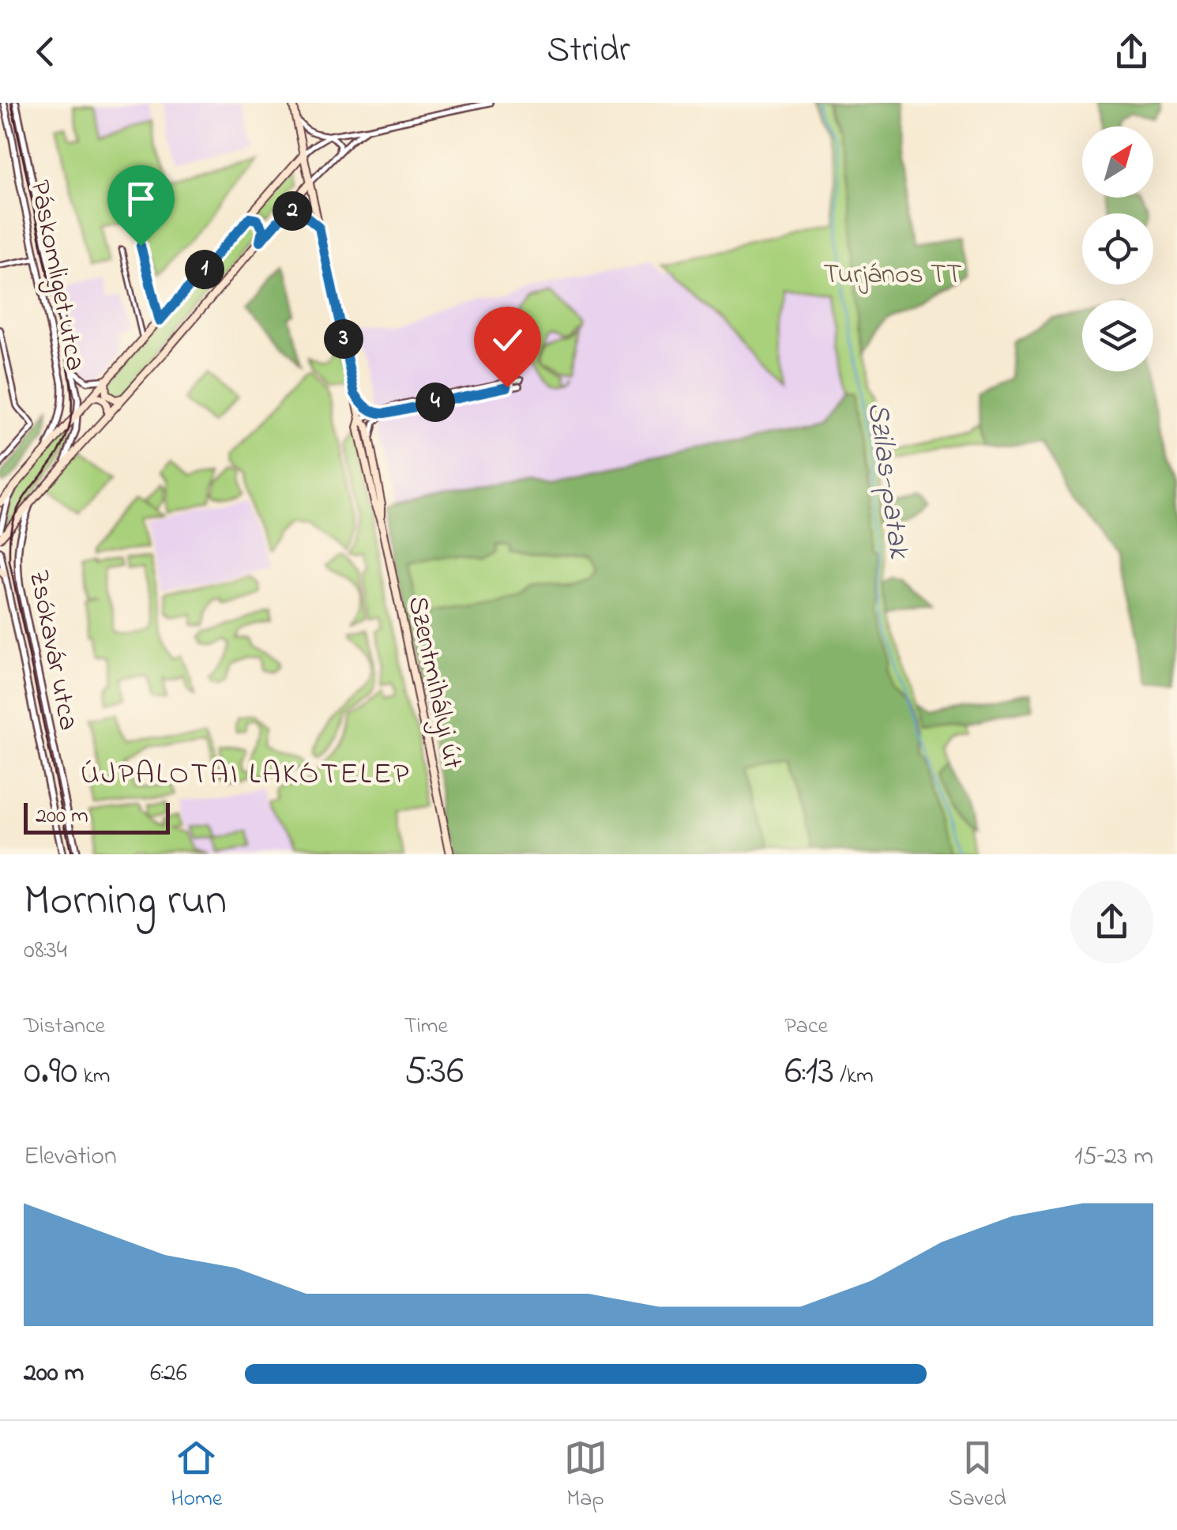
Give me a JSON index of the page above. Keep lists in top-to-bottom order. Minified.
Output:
{"streets":{"main road":["Szentmihályi út"],"street":["Páskomliget utca","Zsókavár utca"]},"districts":["ÚJPALOTAI LAKÓTELEP"],"water":["Szilas-patak"],"parks":["Turjános TT"],"scale_bar":"200 m","north":"top right","page":{"header":"Stridr","pins":["2","1","3","4"],"scale":"200 m","heading":["Morning run","08:34"],"stats":[["Distance","0.90 km"],["Time","5:36"],["Pace","6:13 /km"]],"chart":["Elevation","15–23 m"],"list":[{"name":"200 m","note":"6:26"}],"tabs":["Home","Map","Saved"]}}
